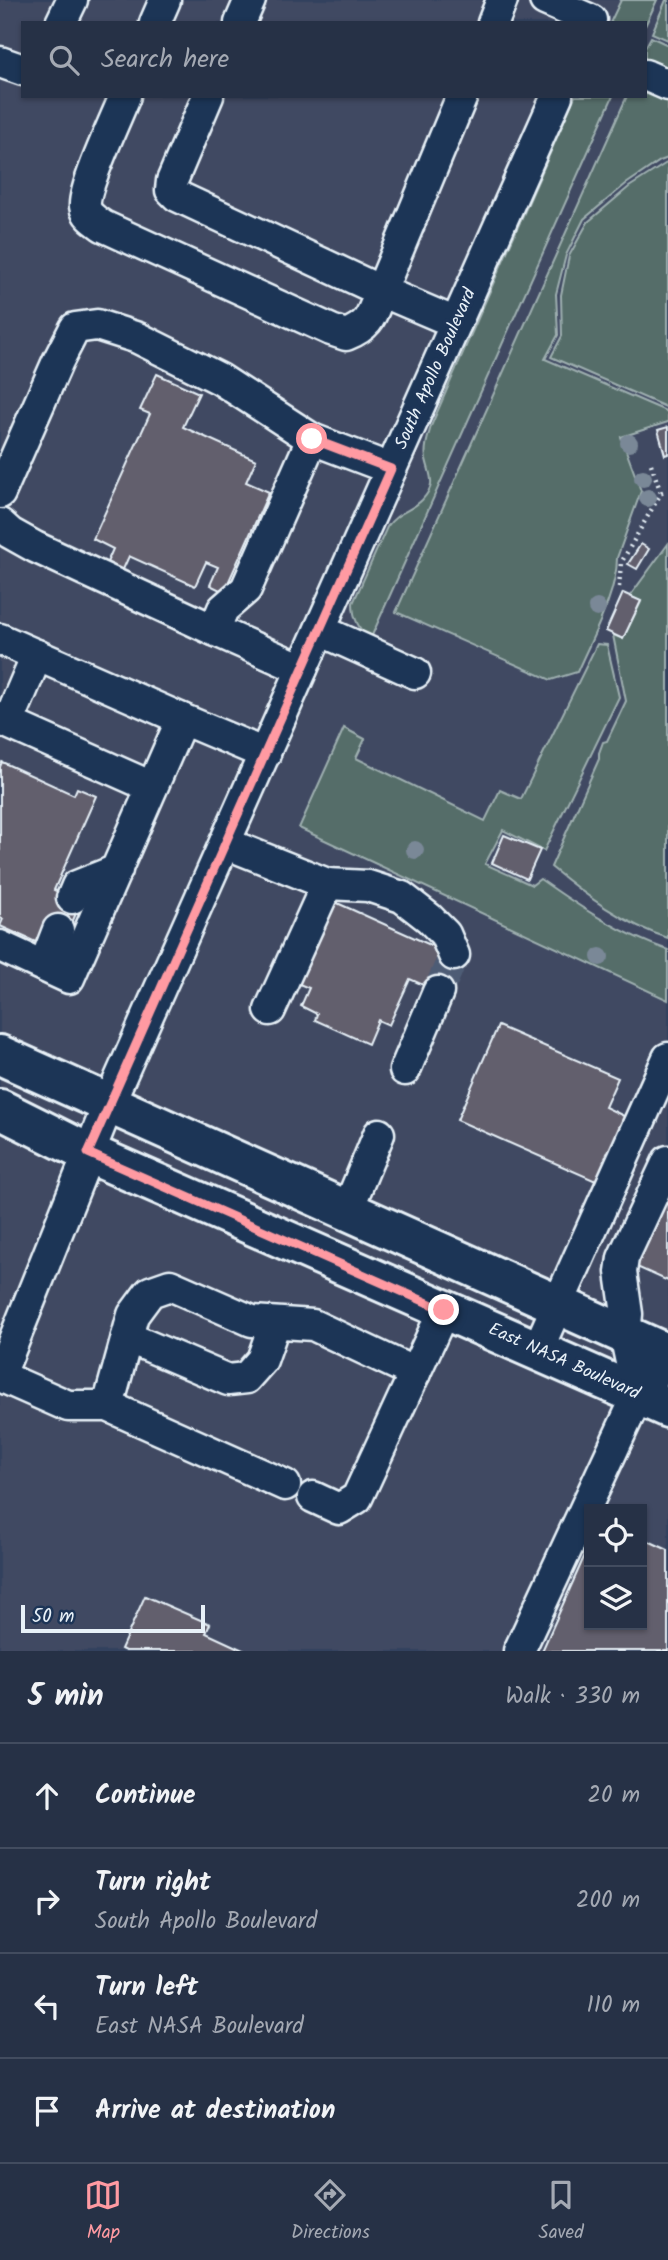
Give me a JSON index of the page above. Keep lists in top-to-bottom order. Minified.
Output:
{"streets":{"main road":["East NASA Boulevard"],"street":["South Apollo Boulevard"]},"crossings":[["South Apollo Boulevard","East NASA Boulevard"]],"scale_bar":"50 m","page":{"search":"Search here","scale":"50 m","heading":["5 min","Walk · 330 m"],"list":[["Continue","20 m"],["Turn right","South Apollo Boulevard","200 m"],["Turn left","East NASA Boulevard","110 m"],"Arrive at destination"],"nav":["Map","Directions","Saved"]}}
